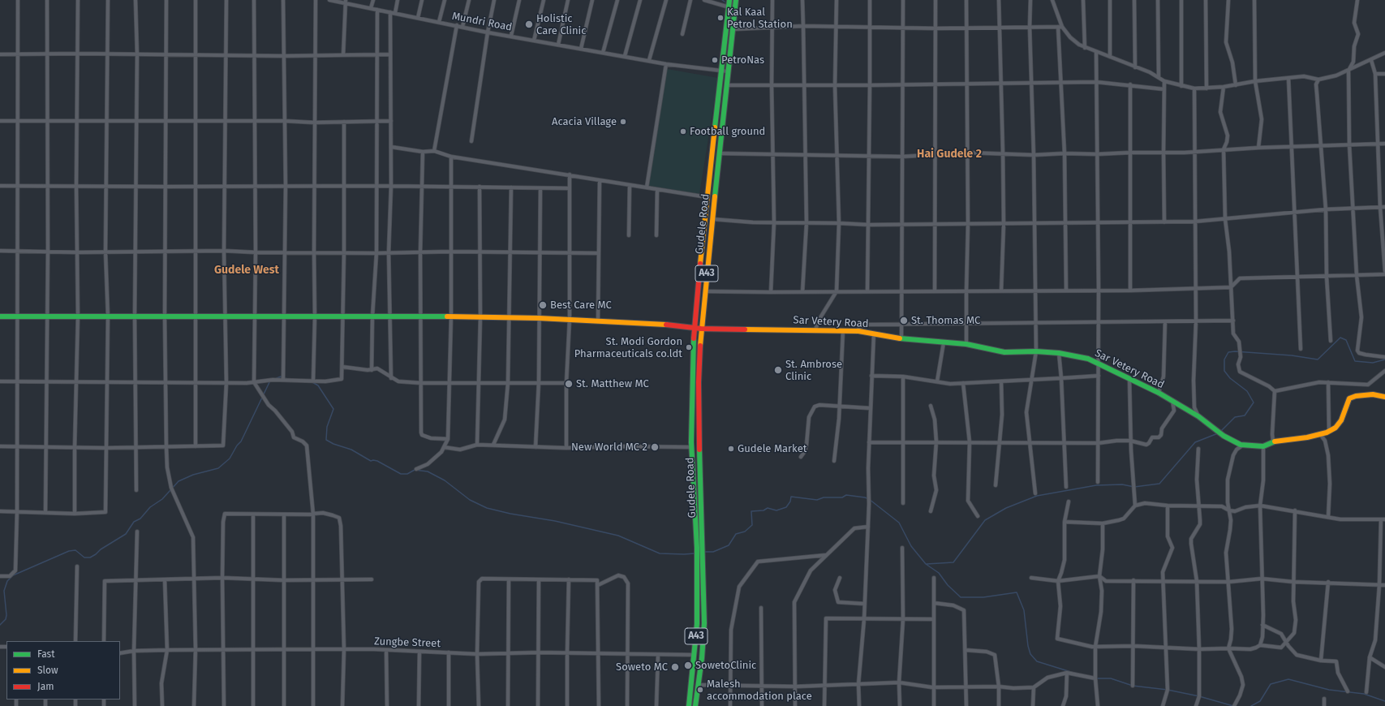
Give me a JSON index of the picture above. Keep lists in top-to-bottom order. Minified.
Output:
{"streets":{"main road":["Gudele Road","A43","Sar Vetery Road"],"street":["Mundri Road","Zungbe Street"]},"crossings":[["Mundri Road","Gudele Road"],["Gudele Road","A43"],["Gudele Road","Sar Vetery Road"],["Gudele Road","Zungbe Street"],["A43","Zungbe Street"]],"districts":["Hai Gudele 2","Gudele West"],"places":["Kal Kaal Petrol Station","Holistic Care Clinic","PetroNas","Acacia Village","Football ground","Best Care MC","St. Thomas MC","St. Modi Gordon Pharmaceuticals co.ldt","St. Ambrose Clinic","St. Matthew MC","New World MC 2","Gudele Market","SowetoClinic","Soweto MC","Malesh accommodation place"],"legend":["Fast","Slow","Jam"]}
